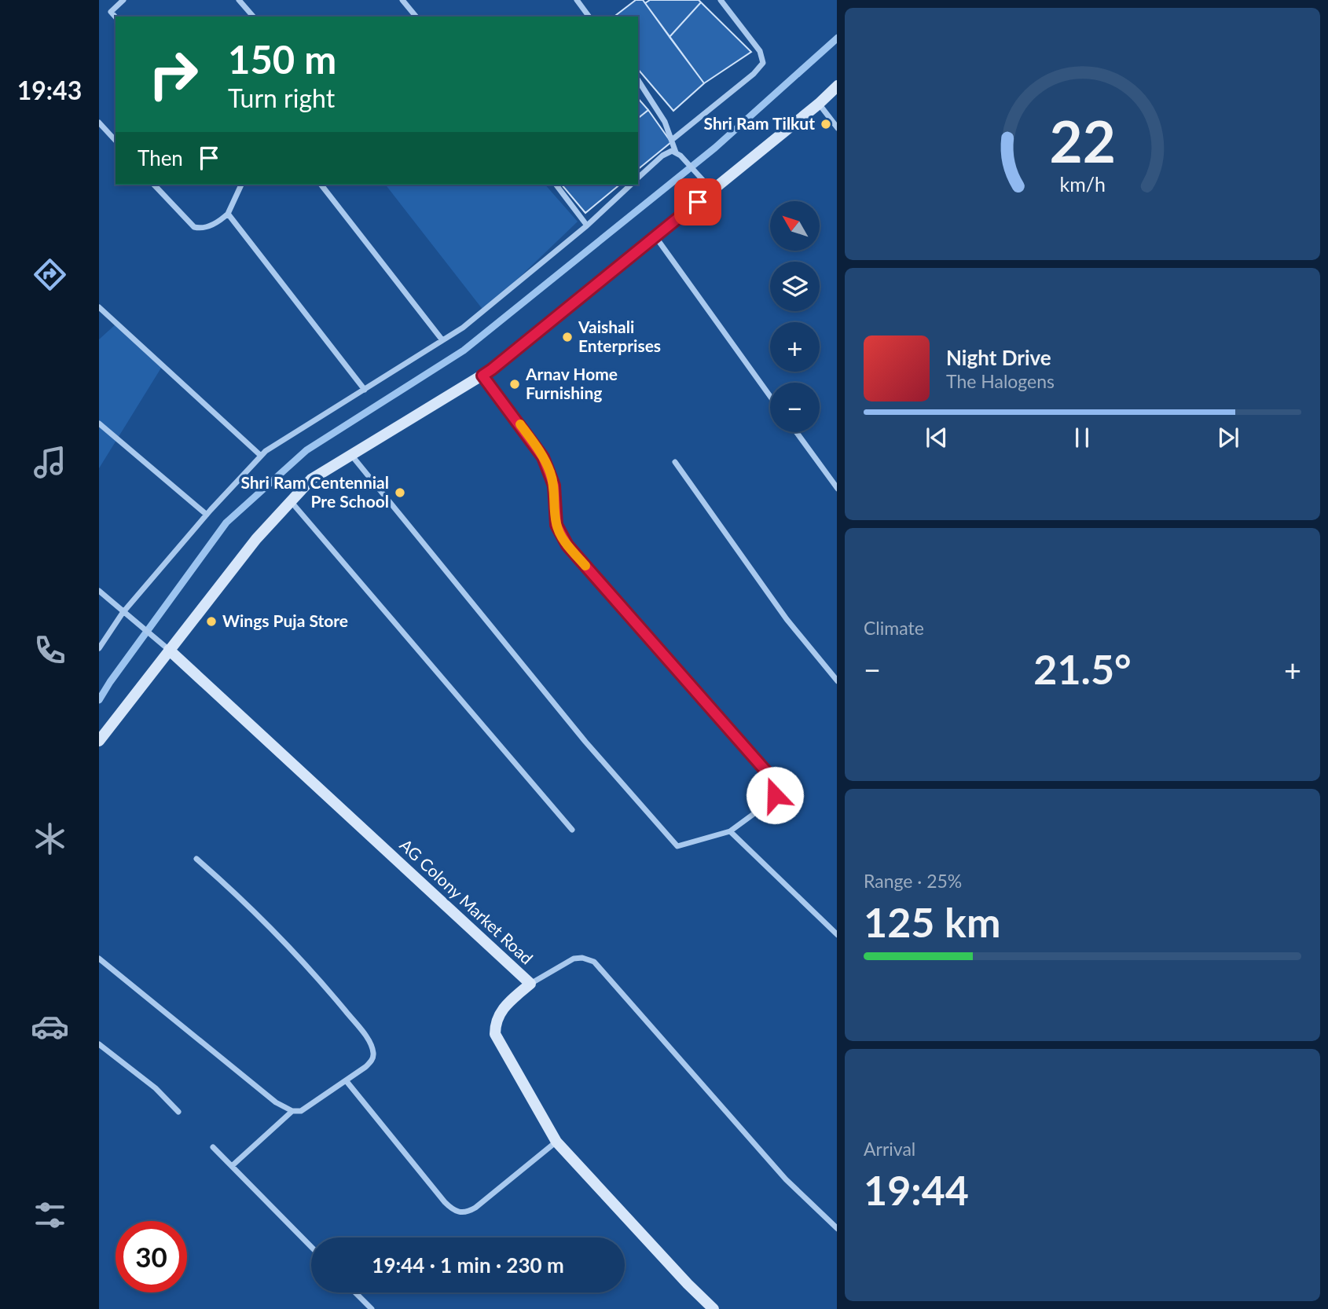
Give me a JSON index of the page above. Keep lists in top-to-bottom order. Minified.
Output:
{"streets":{"street":["AG Colony Market Road"]},"places":["Shri Ram Tilkut","Vaishali Enterprises","Arnav Home Furnishing","Shri Ram Centennial Pre School","Wings Puja Store"],"north":"top left","page":{"tabs":"19:43","turn":["150 m","Turn right"],"then":"Then","map_buttons":["+","−"],"song":["Night Drive","The Halogens"],"tile":["Climate",["Range · 25%","125 km"],["Arrival","19:44"]],"heat":["−","21.5°","+"],"limit":"30","trip":"19:44 · 1 min · 230 m","gauge":["22","km/h"]}}
